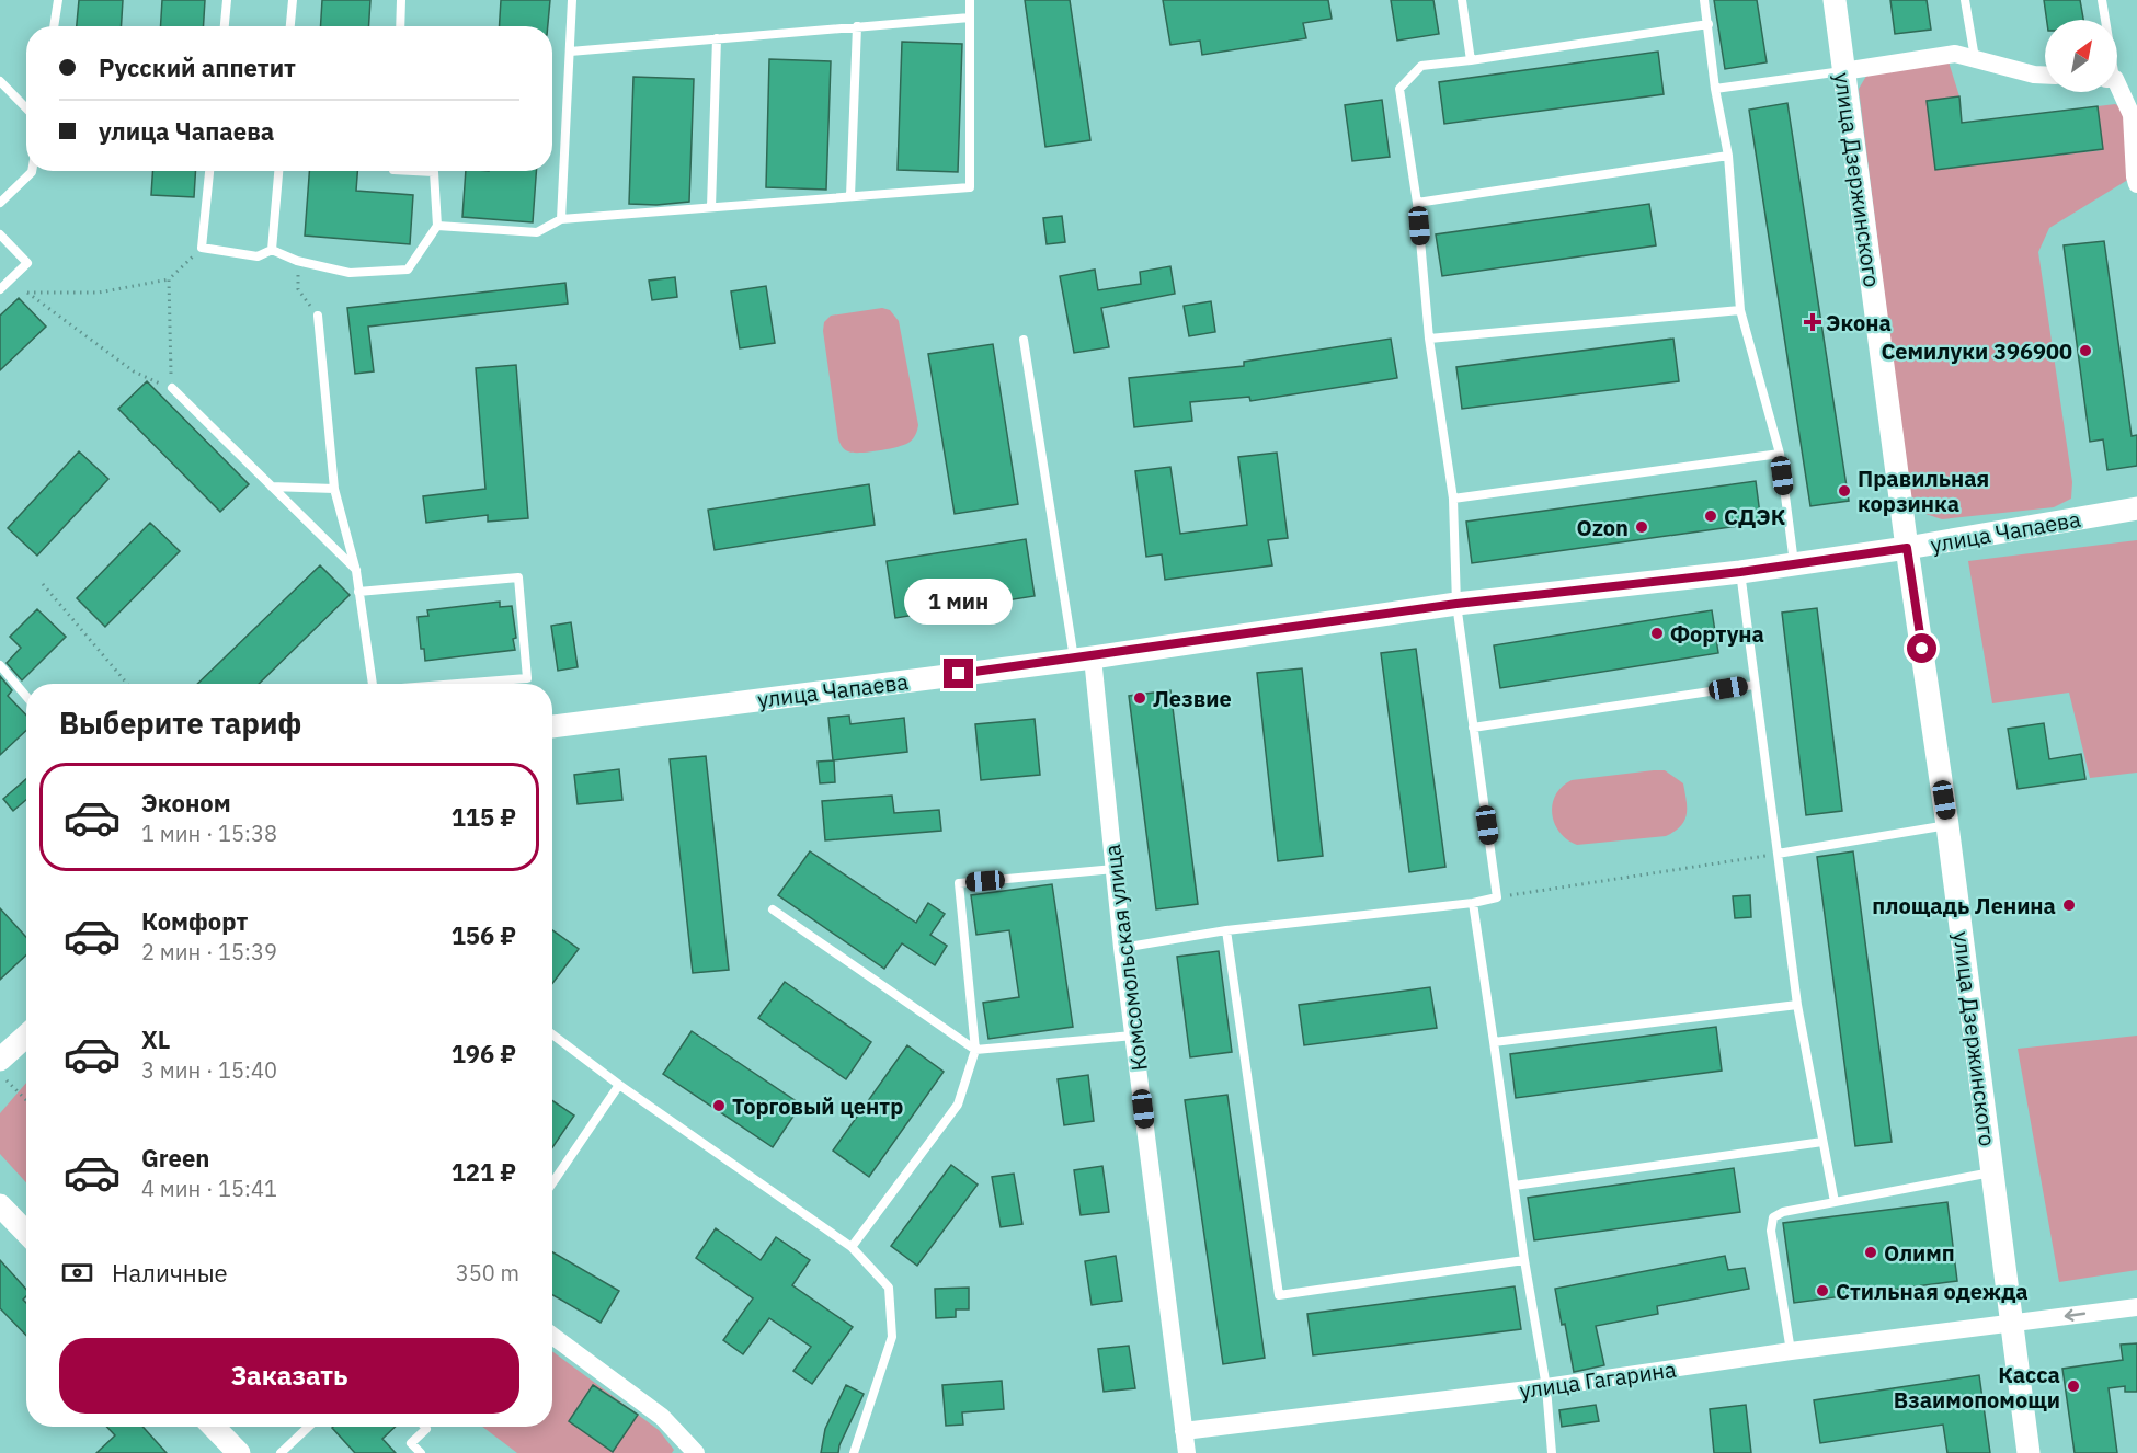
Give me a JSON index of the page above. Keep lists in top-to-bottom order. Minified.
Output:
{"streets":{"street":["улица Дзержинского","улица Чапаева","Комсомольская улица","улица Гагарина"]},"crossings":[["улица Дзержинского","улица Чапаева"],["улица Дзержинского","улица Гагарина"],["улица Чапаева","Комсомольская улица"],["Комсомольская улица","улица Гагарина"]],"places":{"health":["Экона"],"other":["Семилуки 396900","Правильная корзинка","СДЭК","Ozon","Фортуна","Лезвие","площадь Ленина","Торговый центр","Олимп","Стильная одежда","Касса Взаимопомощи"]},"north":"top right","page":{"banner":["Русский аппетит","улица Чапаева"],"bubble":"1 мин","heading":"Выберите тариф","list":[{"name":"Эконом","note":"1 мин · 15:38","value":"115 ₽"},{"name":"Комфорт","note":"2 мин · 15:39","value":"156 ₽"},{"name":"XL","note":"3 мин · 15:40","value":"196 ₽"},{"name":"Green","note":"4 мин · 15:41","value":"121 ₽"}],"pay":["Наличные","350 m"],"buttons":"Заказать"}}
